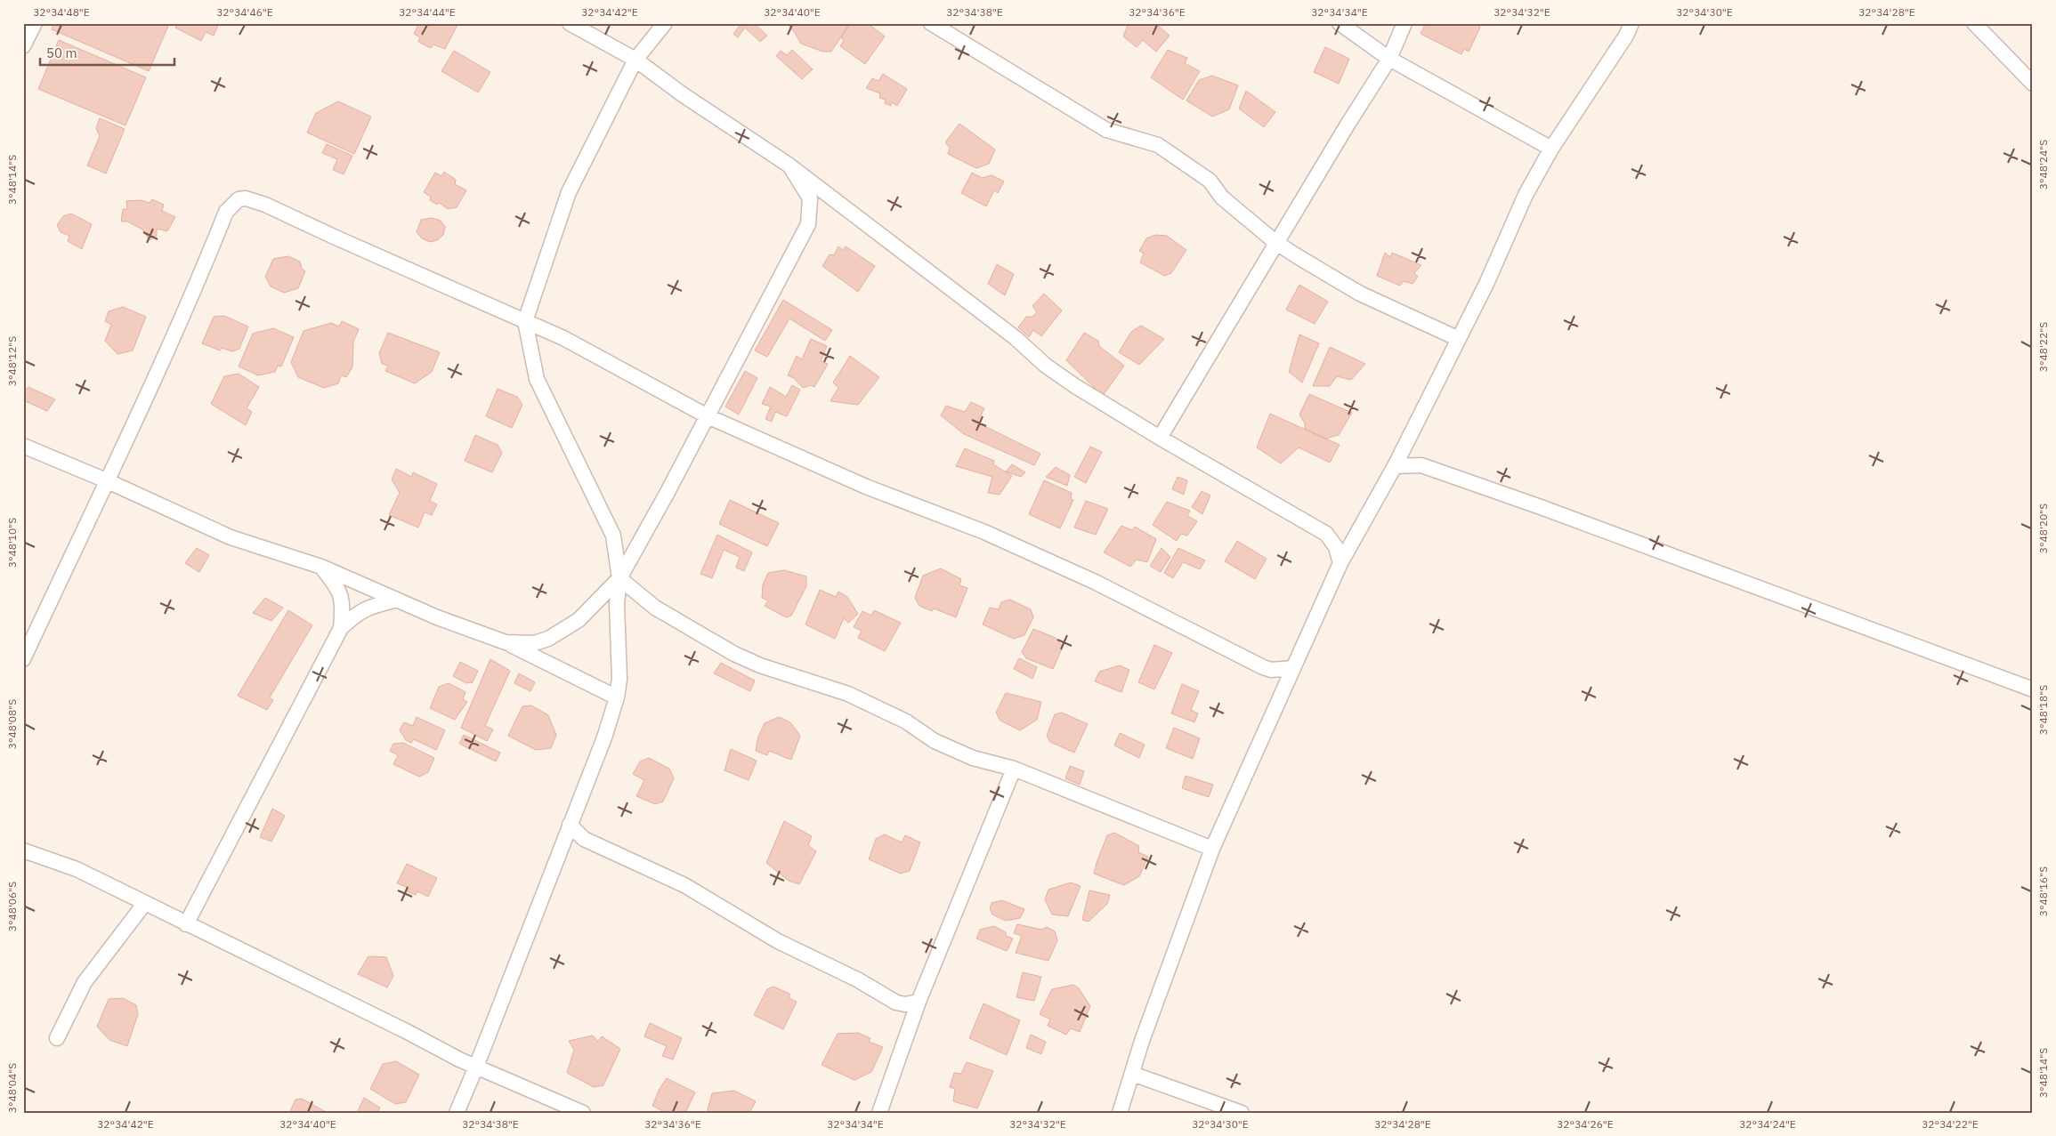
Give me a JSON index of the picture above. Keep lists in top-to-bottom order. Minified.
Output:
{"scale_bar":"50 m","coordinates":["32°34'48\"E","32°34'46\"E","32°34'44\"E","32°34'42\"E","32°34'40\"E","32°34'38\"E","32°34'36\"E","32°34'34\"E","32°34'32\"E","32°34'30\"E","32°34'28\"E","3°48'24\"S","3°48'14\"S","3°48'22\"S","3°48'12\"S","3°48'20\"S","3°48'10\"S","3°48'18\"S","3°48'08\"S","3°48'16\"S","3°48'06\"S","3°48'04\"S","32°34'26\"E","32°34'24\"E","32°34'22\"E"]}
